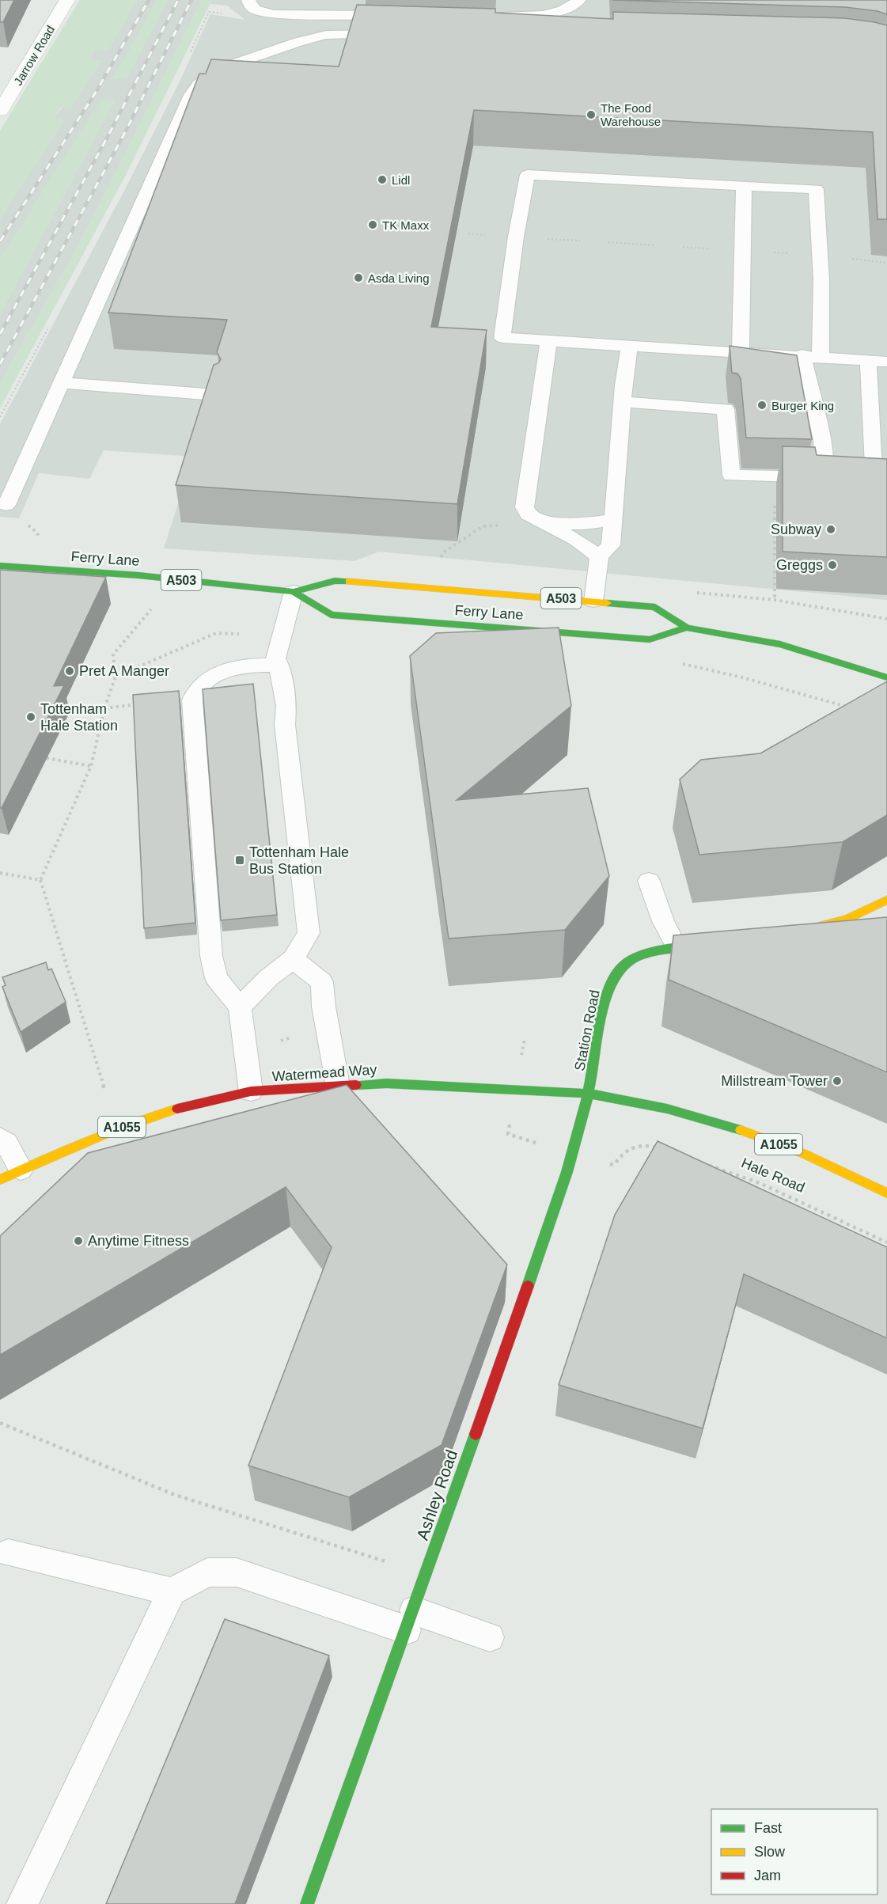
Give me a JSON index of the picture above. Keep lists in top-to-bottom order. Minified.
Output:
{"streets":{"main road":["Ferry Lane","A503","Station Road","Watermead Way","A1055","Hale Road","Ashley Road"],"street":["Jarrow Road"]},"crossings":[["Station Road","Watermead Way"],["Station Road","Ashley Road"],["Watermead Way","Hale Road"],["Watermead Way","Ashley Road"]],"places":{"other":["The Food Warehouse","Lidl","TK Maxx","Asda Living","Burger King","Subway","Greggs","Pret A Manger","Tottenham Hale Station","Millstream Tower","Anytime Fitness"],"transit":["Tottenham Hale Bus Station"]},"legend":["Fast","Slow","Jam"]}
